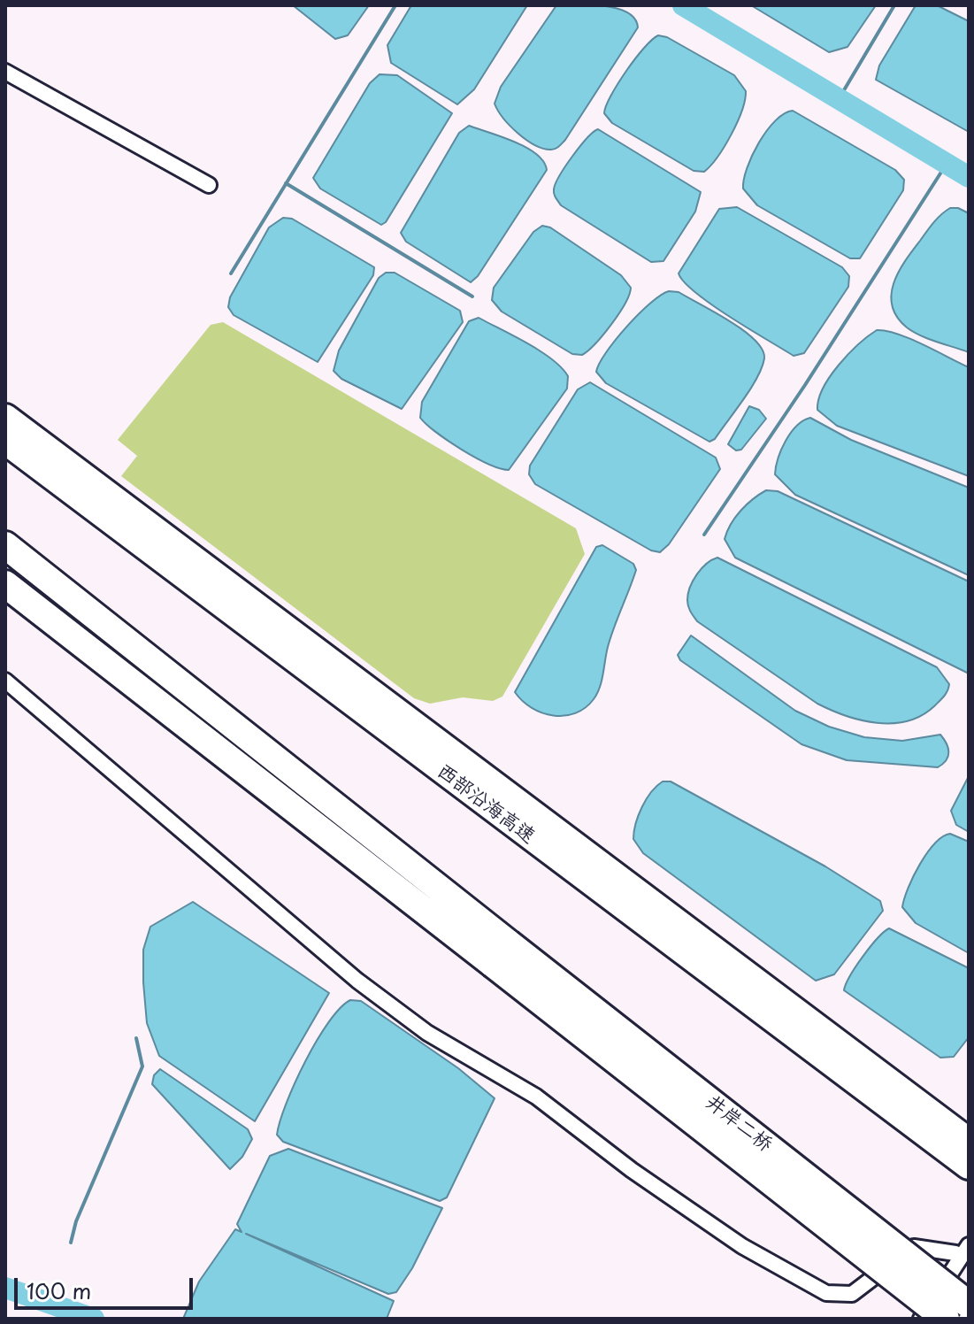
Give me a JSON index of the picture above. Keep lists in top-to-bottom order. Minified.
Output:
{"streets":{"highway":["西部沿海高速","井岸二桥"]},"scale_bar":"100 m"}
